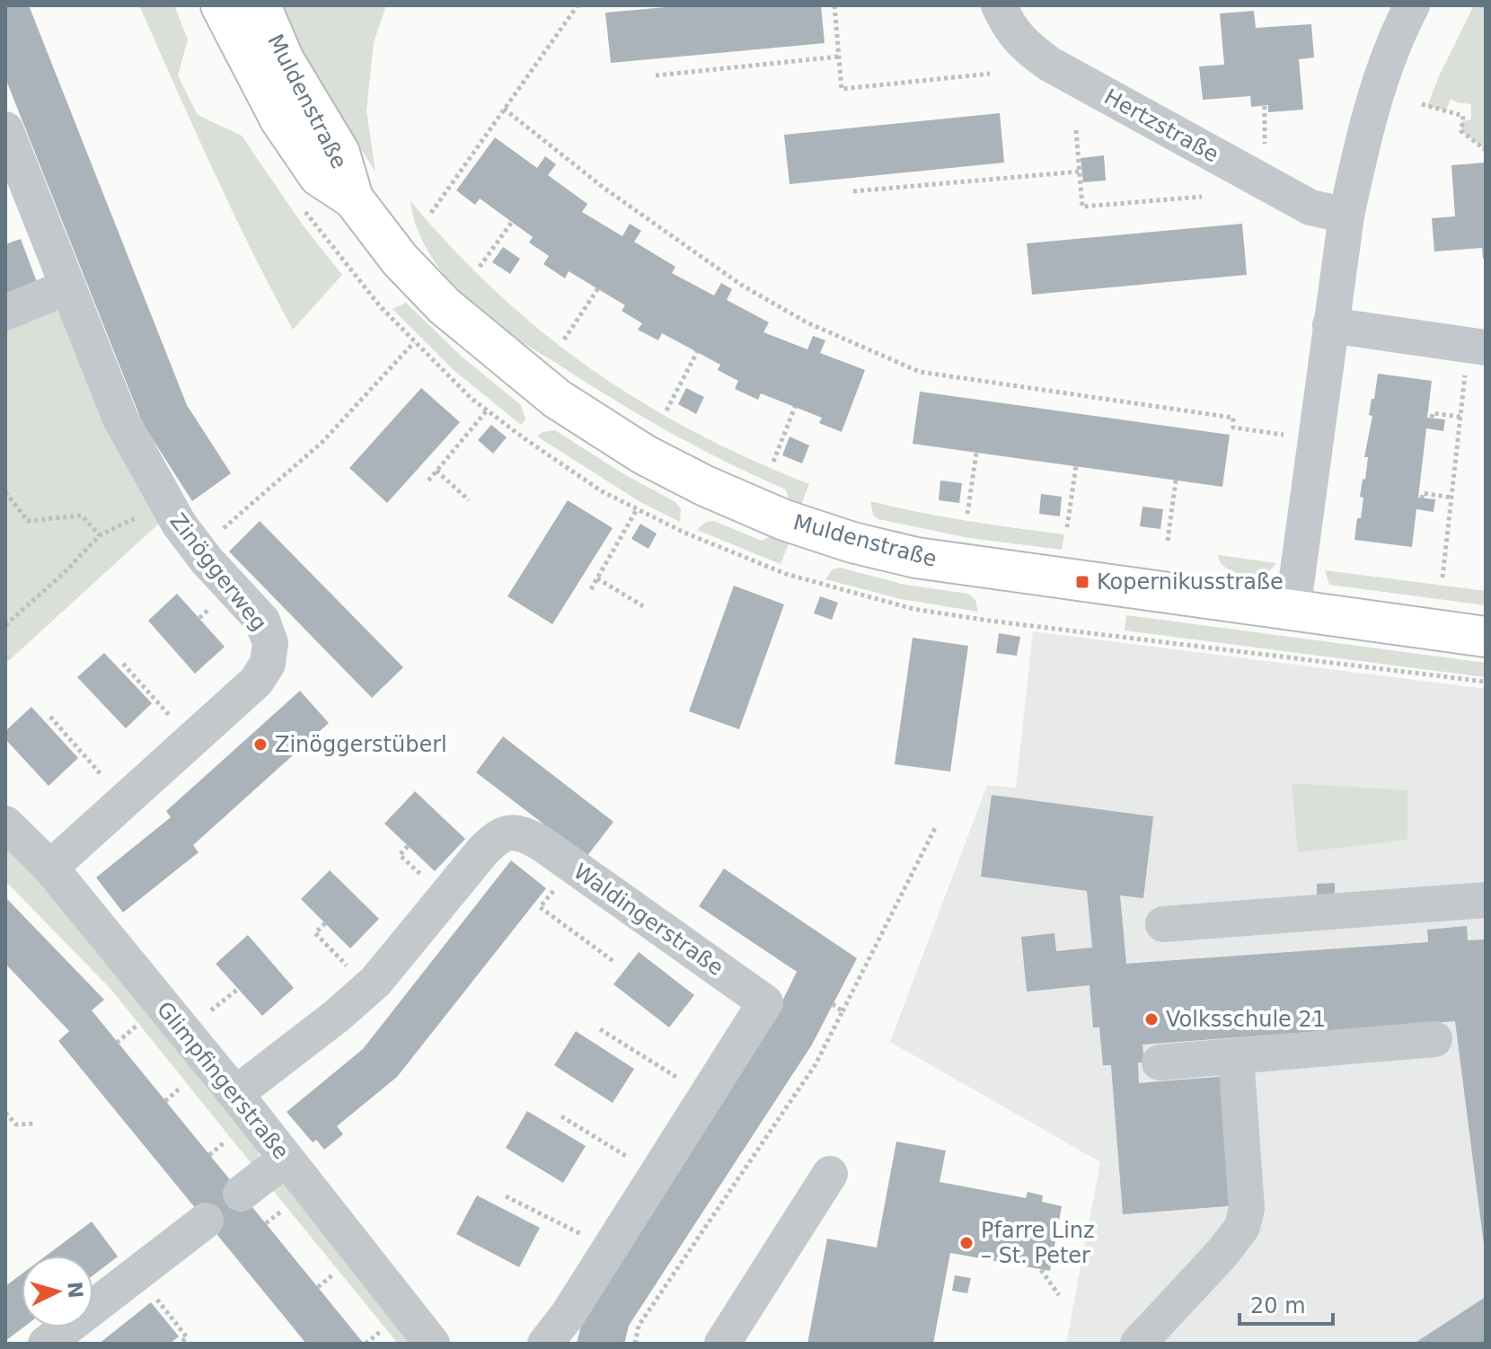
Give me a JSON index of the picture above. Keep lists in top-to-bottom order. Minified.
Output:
{"streets":{"main road":["Muldenstraße"],"street":["Hertzstraße","Zinöggerweg","Waldingerstraße","Glimpfingerstraße"]},"crossings":[["Zinöggerweg","Glimpfingerstraße"],["Waldingerstraße","Glimpfingerstraße"]],"places":{"transit":["Kopernikusstraße"],"other":["Zinöggerstüberl","Volksschule 21","Pfarre Linz – St. Peter"]},"scale_bar":"20 m","north":"right"}
